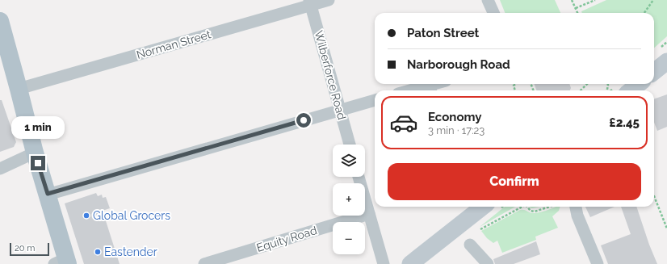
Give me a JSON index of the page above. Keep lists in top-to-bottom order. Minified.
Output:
{"streets":{"street":["Norman Street","Wilberforce Road","Equity Road"]},"crossings":[["Norman Street","Wilberforce Road"]],"places":["Global Grocers","Eastender"],"scale_bar":"20 m","page":{"banner":["Paton Street","Narborough Road"],"list":[{"name":"Economy","note":"3 min · 17:23","value":"£2.45"}],"bubble":"1 min","map_buttons":["+","−"],"buttons":"Confirm","scale":"20 m"}}
